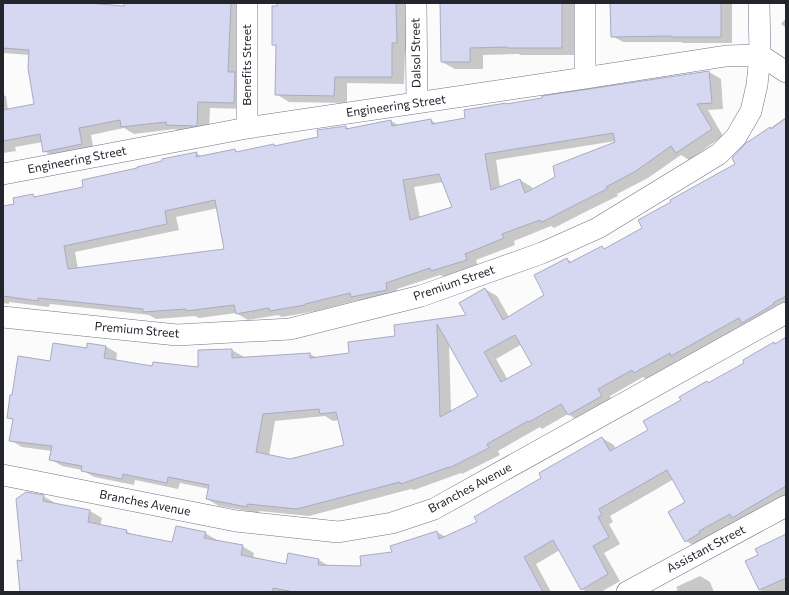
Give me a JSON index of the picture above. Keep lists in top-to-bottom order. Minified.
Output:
{"streets":{"street":["Dalsol Street","Benefits Street","Engineering Street","Premium Street","Branches Avenue","Assistant Street"]},"crossings":[["Dalsol Street","Engineering Street"],["Benefits Street","Engineering Street"],["Engineering Street","Premium Street"]]}
